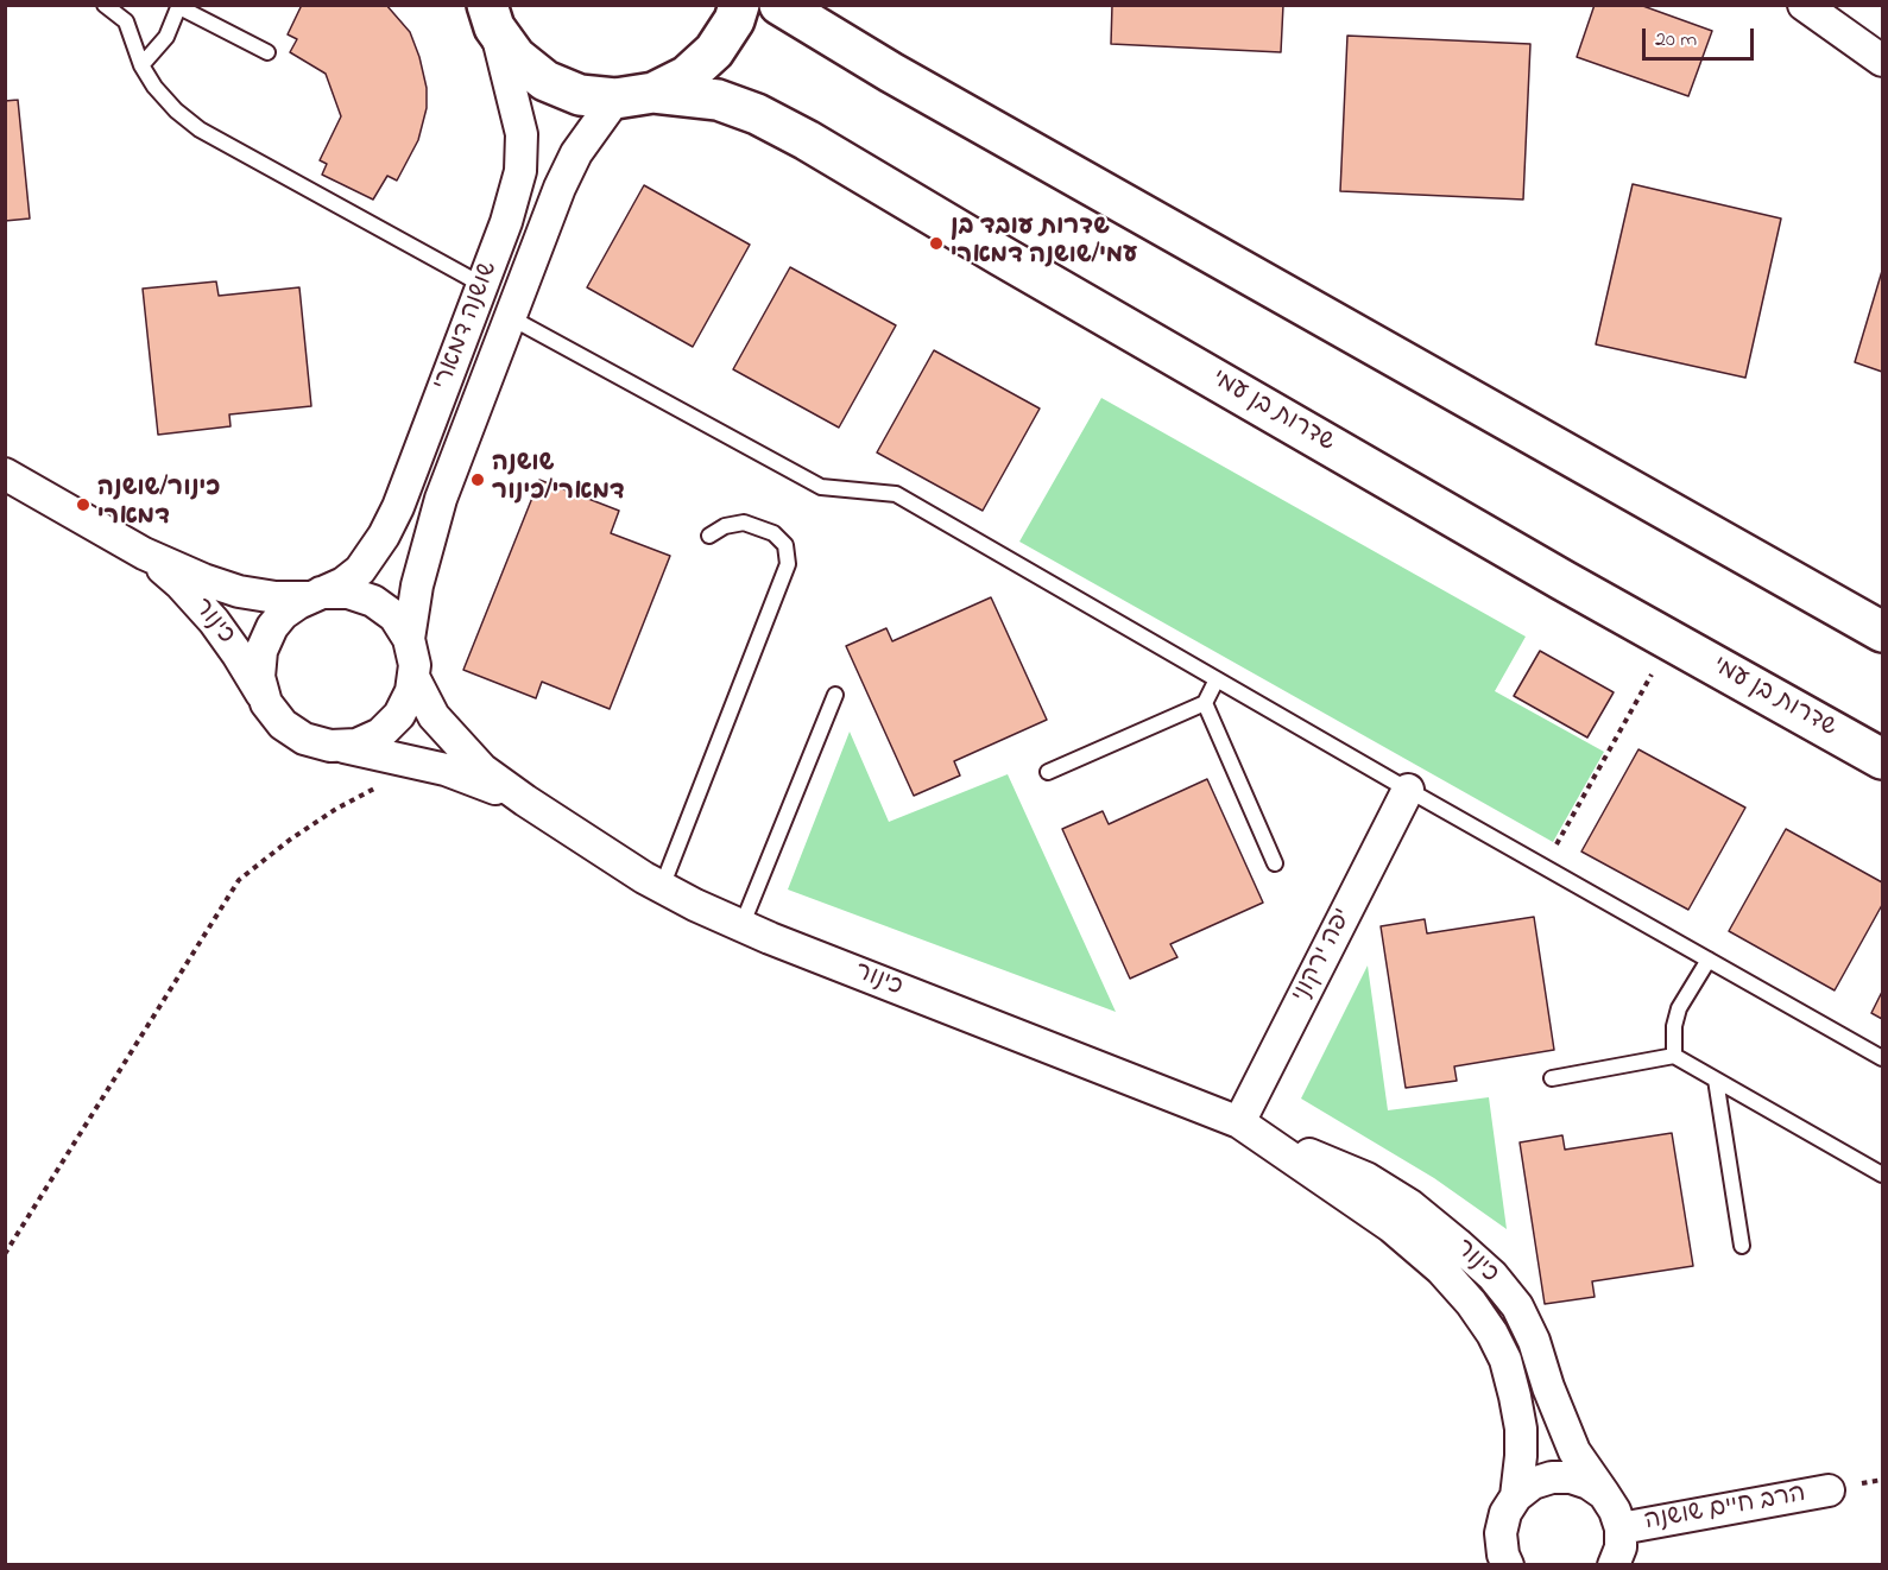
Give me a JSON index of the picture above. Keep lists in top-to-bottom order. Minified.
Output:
{"streets":{"main road":["שדרות בן עמי"],"street":["שושנה דמארי","כינור","יפה ירקוני","הרב חיים שושנה"]},"crossings":[["שושנה דמארי","שדרות בן עמי"],["שושנה דמארי","כינור"],["כינור","יפה ירקוני"],["כינור","הרב חיים שושנה"]],"places":["שדרות עובד בן עמי/שושנה דמארי","שושנה דמארי/כינור","כינור/שושנה דמארי"],"scale_bar":"20 m"}
